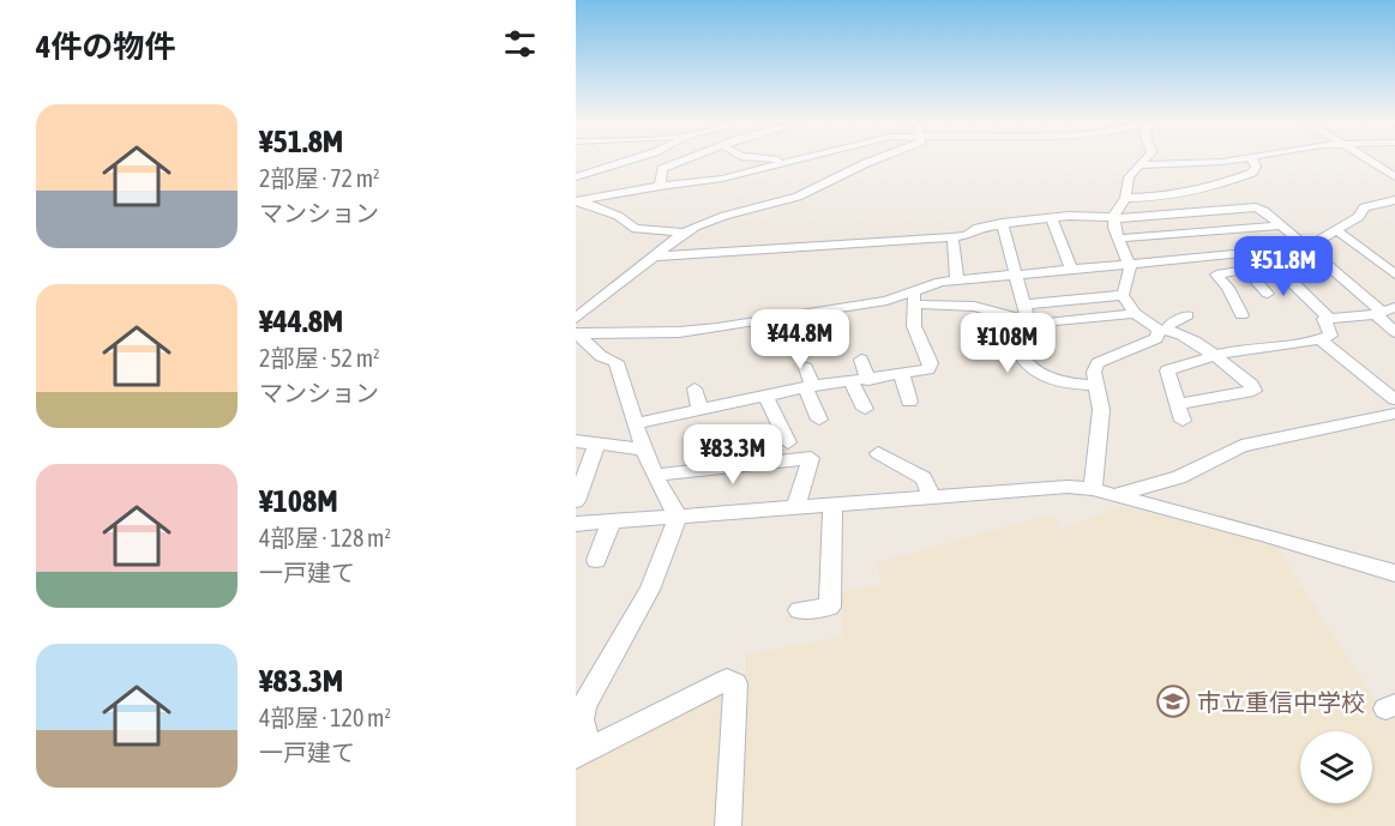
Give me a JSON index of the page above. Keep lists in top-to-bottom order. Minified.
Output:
{"places":{"school or university":["市立重信中学校"]},"page":{"heading":"4件の物件","list":[{"name":"¥51.8M","note":"2部屋 · 72 m² · マンション"},{"name":"¥44.8M","note":"2部屋 · 52 m² · マンション"},{"name":"¥108M","note":"4部屋 · 128 m² · 一戸建て"},{"name":"¥83.3M","note":"4部屋 · 120 m² · 一戸建て"}],"price":["¥51.8M","¥44.8M","¥108M","¥83.3M"]}}
